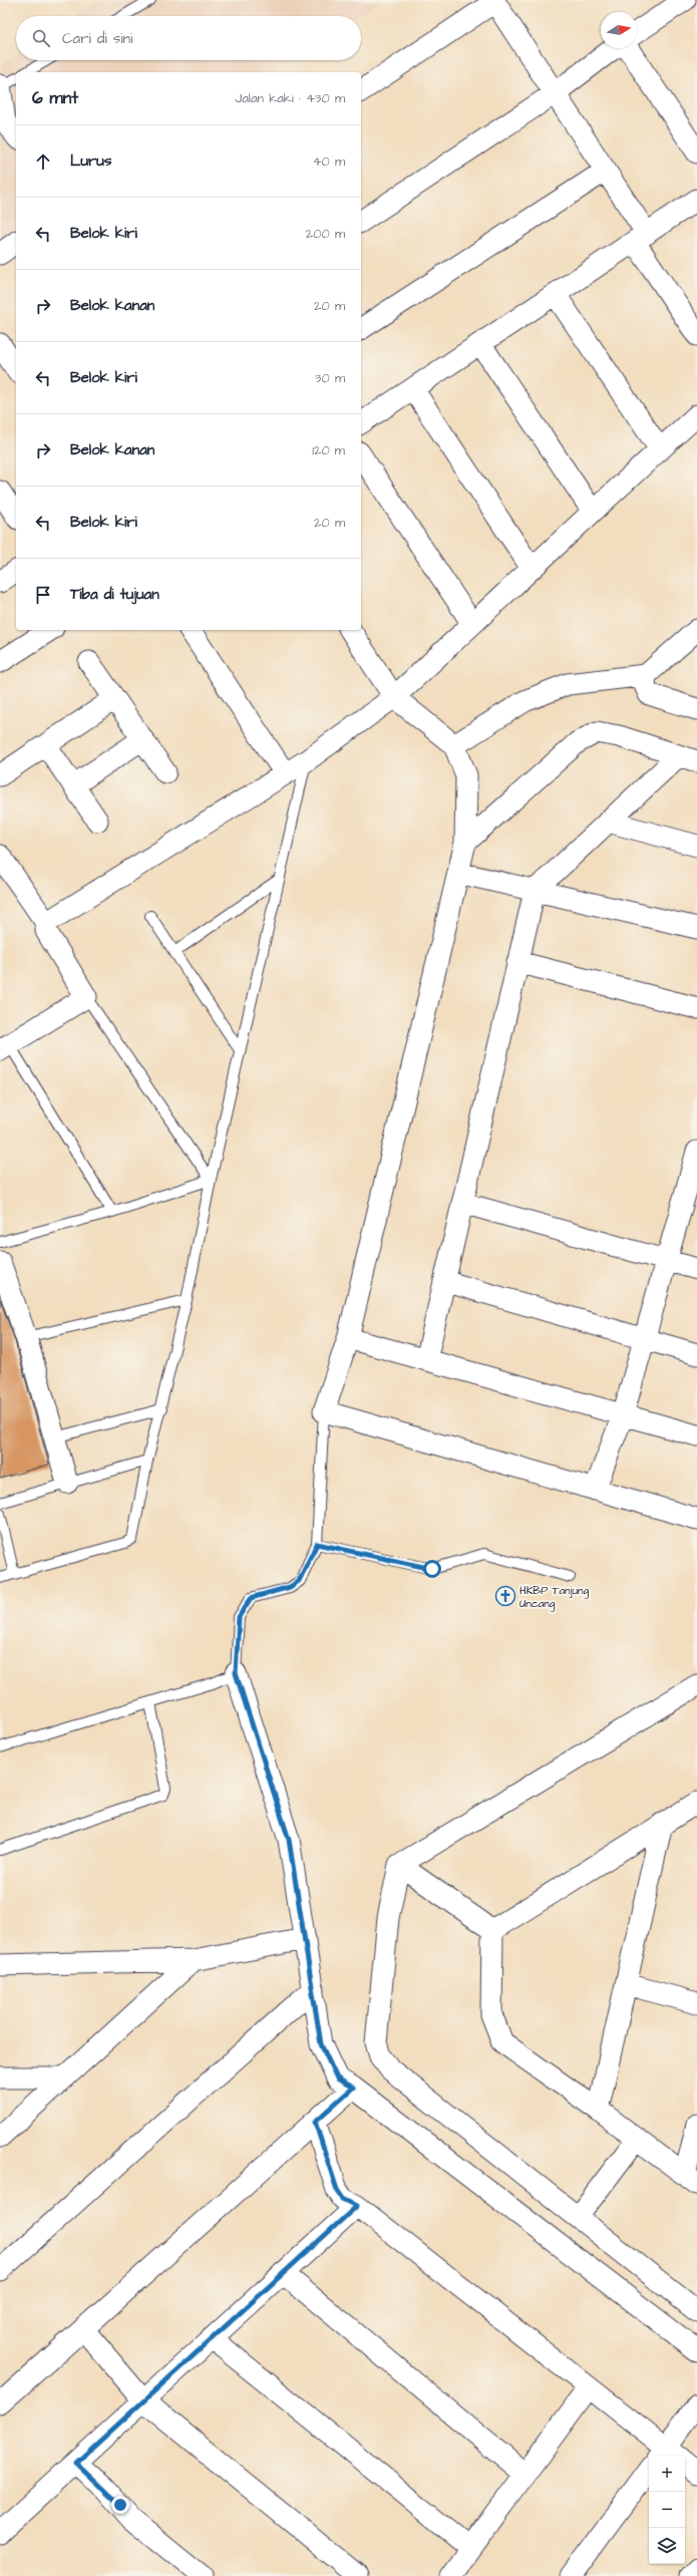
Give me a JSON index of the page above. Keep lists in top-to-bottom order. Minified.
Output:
{"places":{"church":["HKBP Tanjung Uncang"]},"north":"right","page":{"search":"Cari di sini","heading":["6 mnt","Jalan kaki · 430 m"],"list":[["Lurus","40 m"],["Belok kiri","200 m"],["Belok kanan","20 m"],["Belok kiri","30 m"],["Belok kanan","120 m"],["Belok kiri","20 m"],"Tiba di tujuan"],"map_buttons":["+","−"]}}
